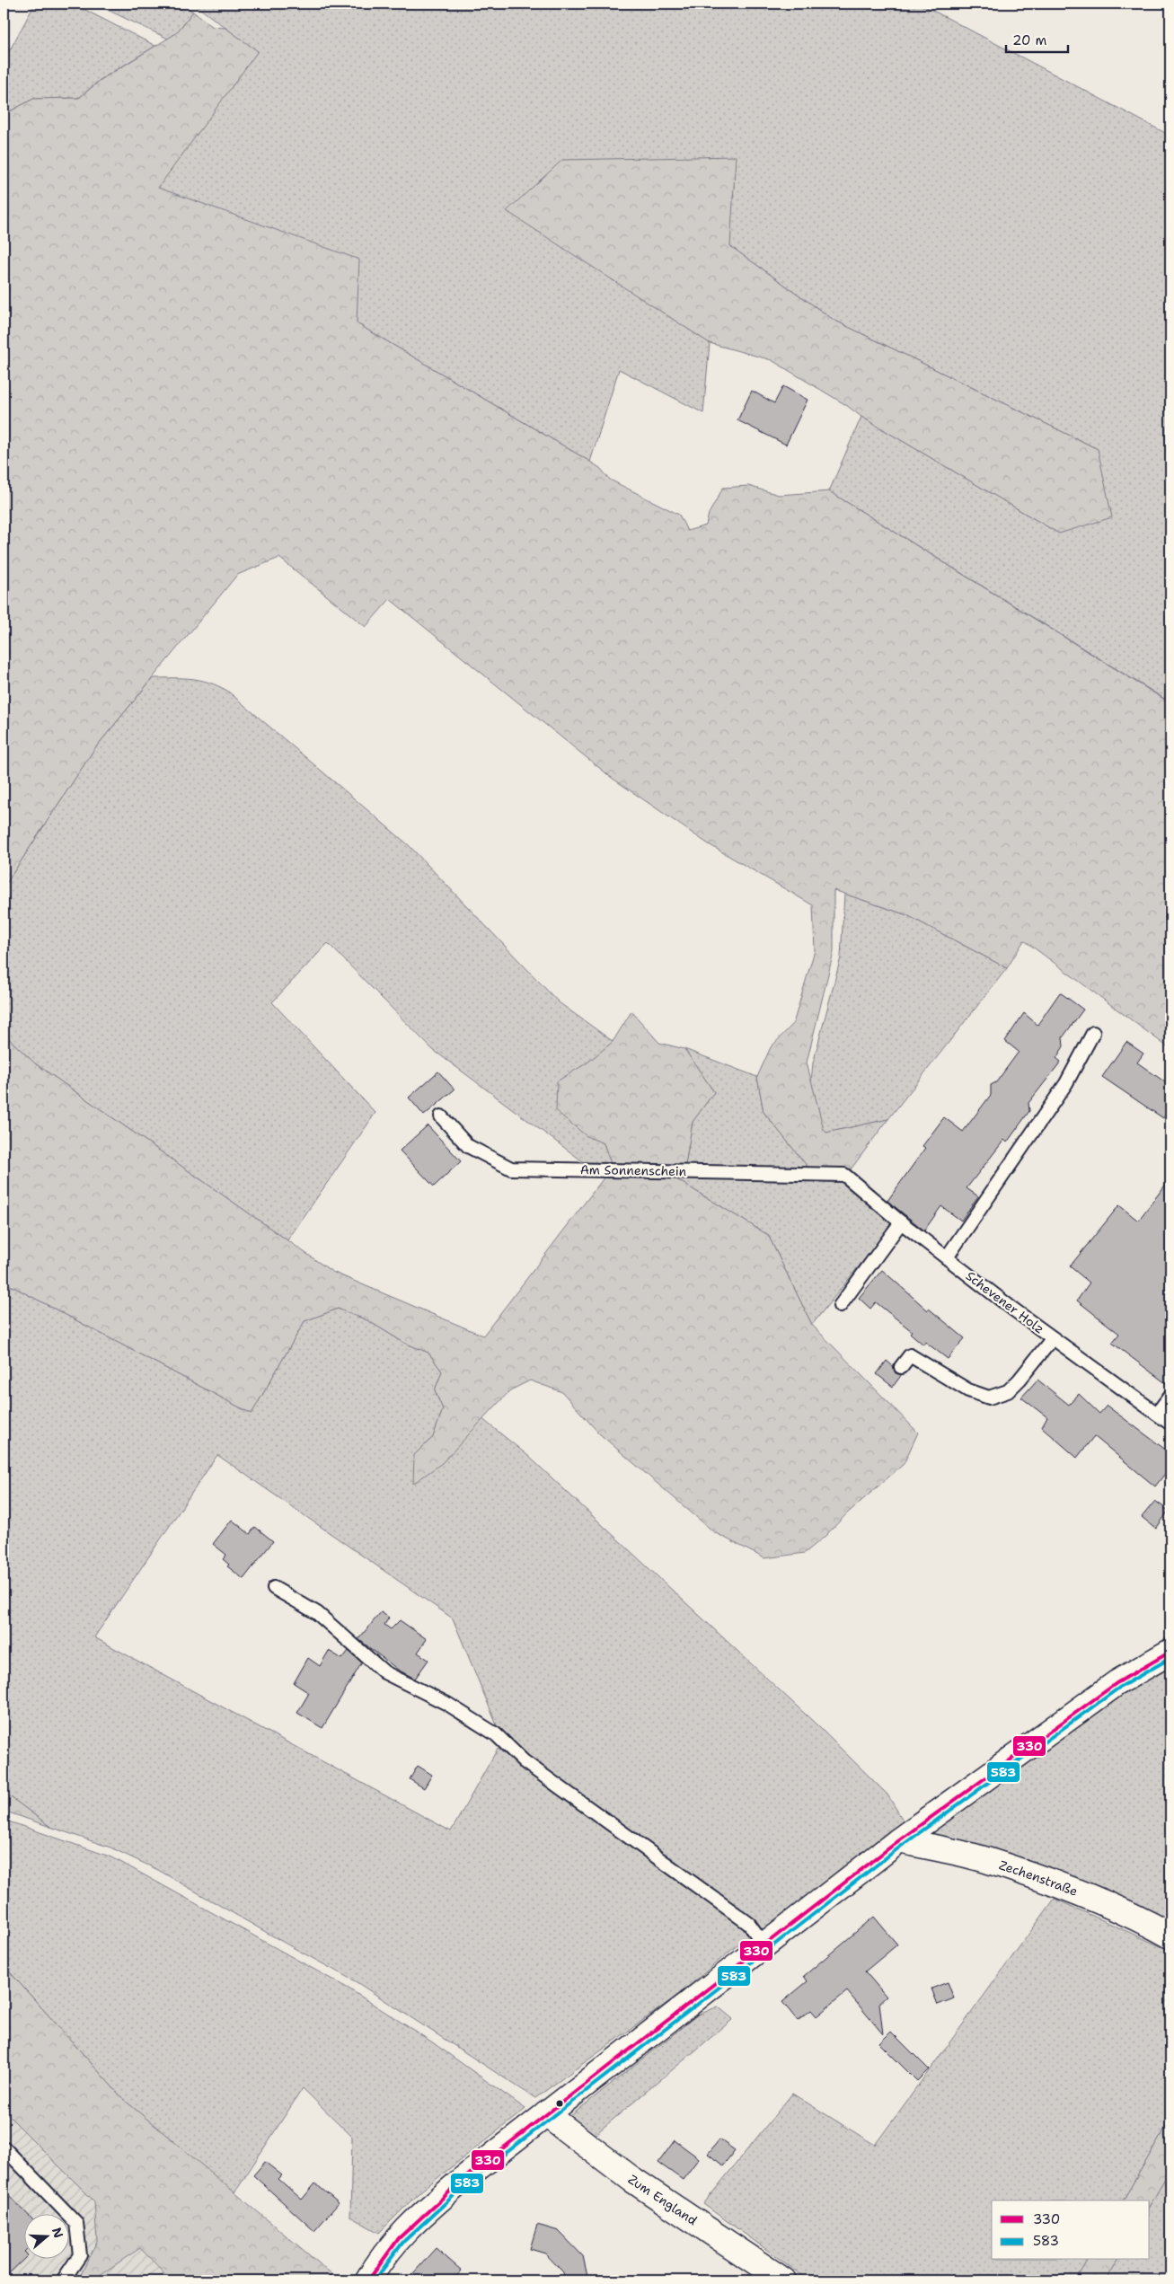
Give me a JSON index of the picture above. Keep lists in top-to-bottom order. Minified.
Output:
{"streets":{"main road":["Zechenstraße","Zum England"],"lane":["Am Sonnenschein","Schevener Holz"]},"crossings":[["Am Sonnenschein","Schevener Holz"]],"lines":["transit line 330","transit line 583"],"legend":["330","583"],"scale_bar":"20 m","north":"right"}
